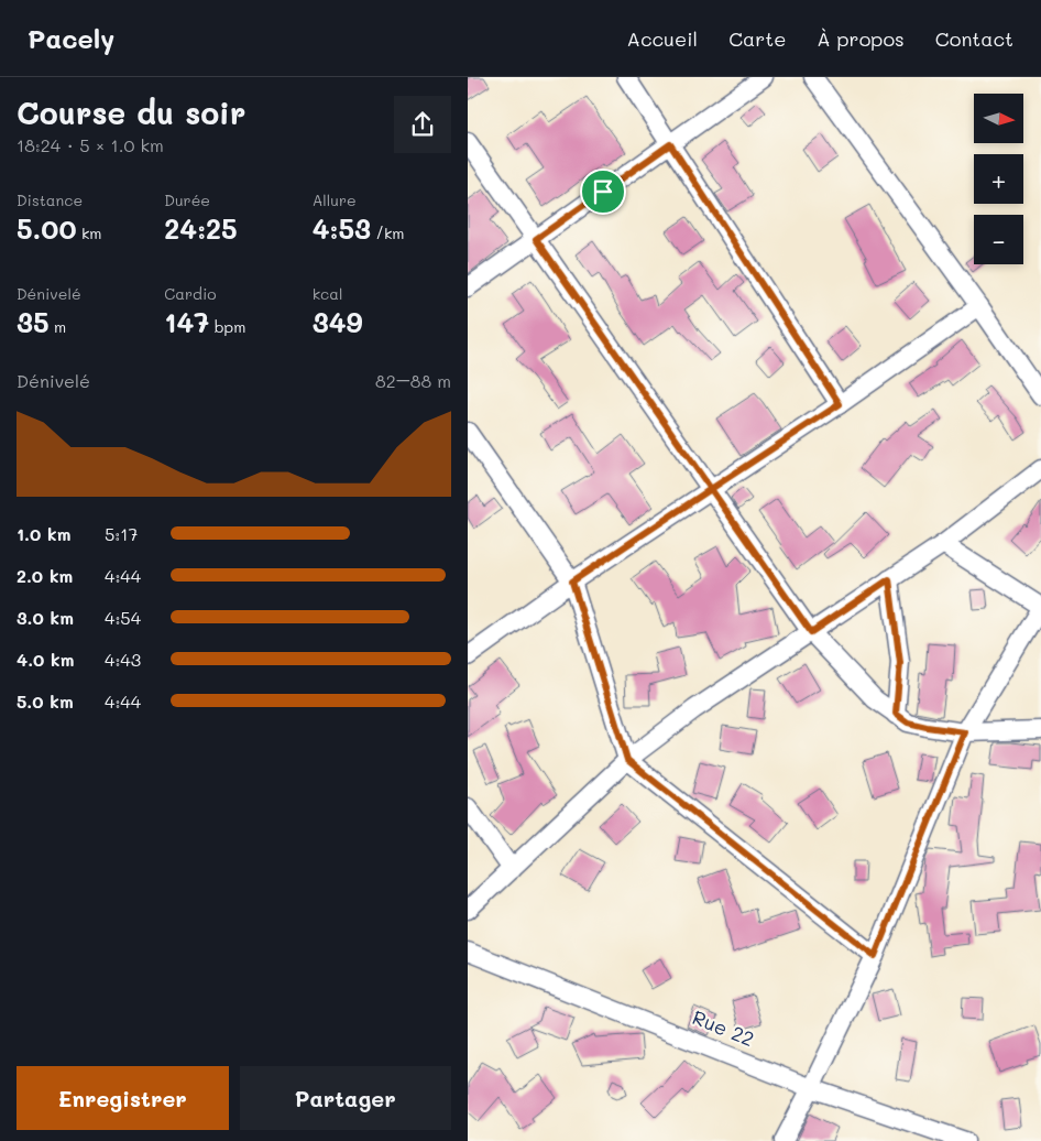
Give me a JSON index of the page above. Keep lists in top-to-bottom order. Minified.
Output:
{"streets":{"street":["Rue 22"]},"north":"right","page":{"header":"Pacely","nav":["Accueil","Carte","À propos","Contact"],"heading":["Course du soir","18:24 · 5 × 1.0 km"],"map_buttons":["+","−"],"stats":[["Distance","5.00 km"],["Durée","24:25"],["Allure","4:53 /km"],["Dénivelé","35 m"],["Cardio","147 bpm"],["kcal","349"]],"chart":["Dénivelé","82–88 m"],"list":[{"name":"1.0 km","note":"5:17"},{"name":"2.0 km","note":"4:44"},{"name":"3.0 km","note":"4:54"},{"name":"4.0 km","note":"4:43"},{"name":"5.0 km","note":"4:44"}],"buttons":["Enregistrer","Partager"]}}
